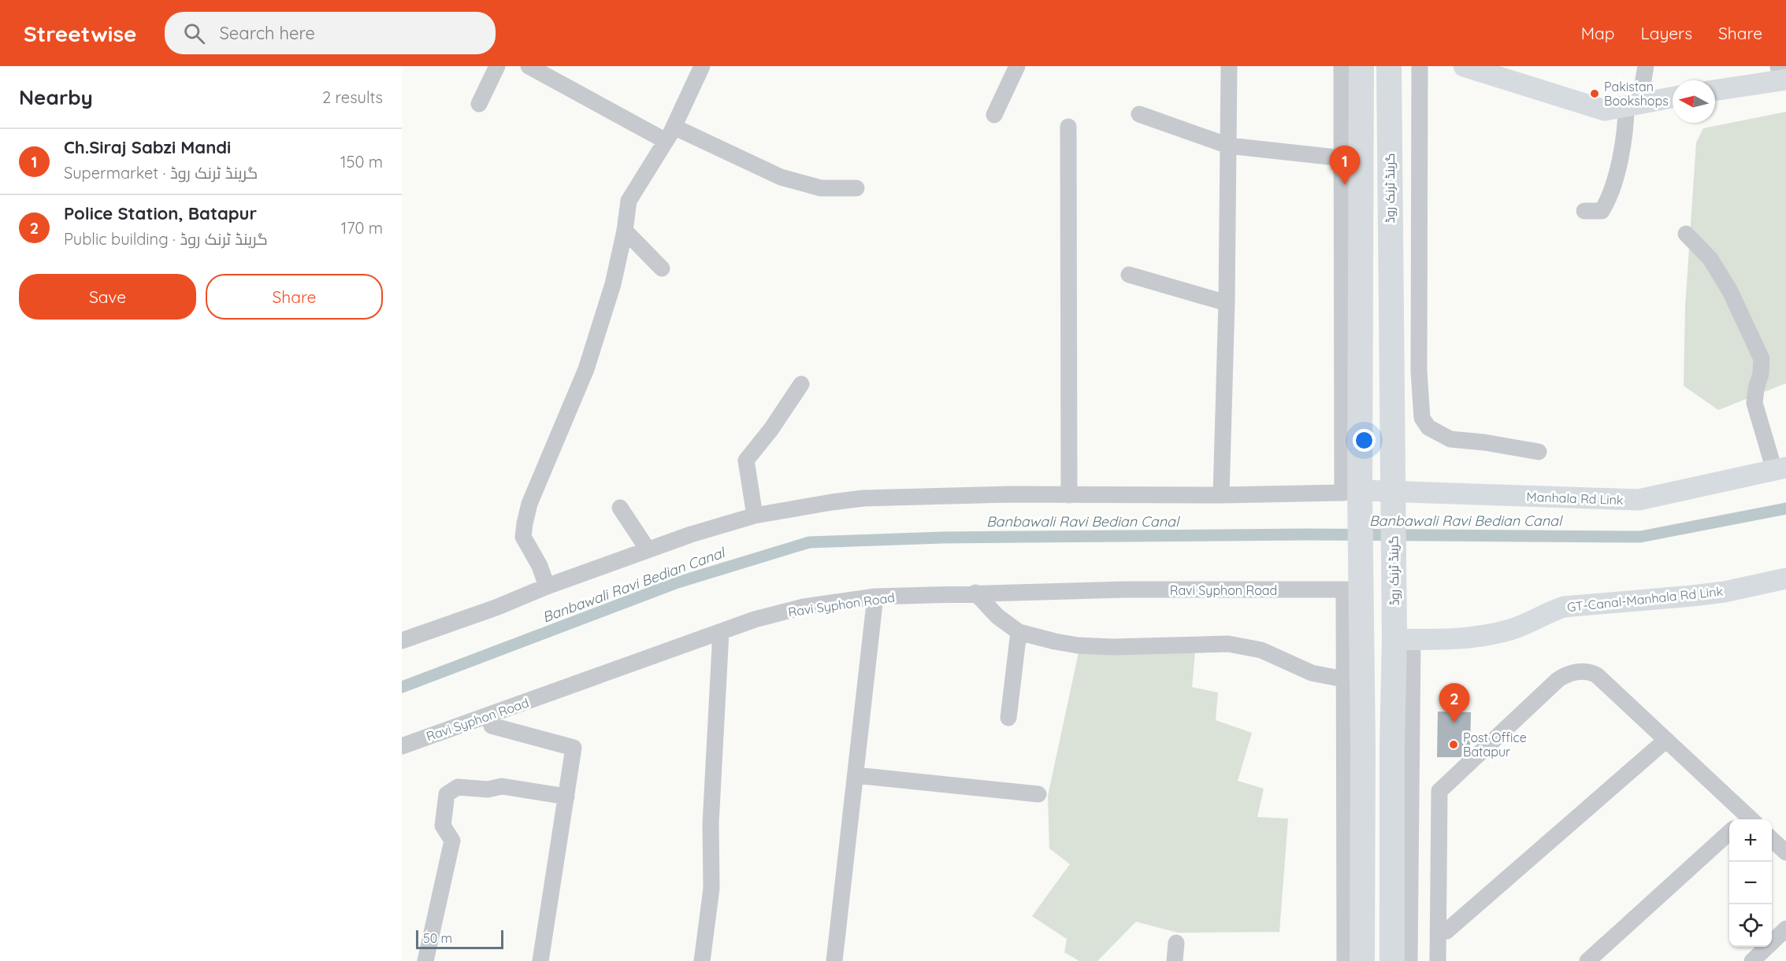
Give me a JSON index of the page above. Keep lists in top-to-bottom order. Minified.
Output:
{"streets":{"highway":["گرینڈ ٹرنک روڈ"],"main road":["Manhala Rd Link","GT-Canal-Manhala Rd Link"],"street":["Ravi Syphon Road"]},"crossings":[["گرینڈ ٹرنک روڈ","Manhala Rd Link"],["گرینڈ ٹرنک روڈ","GT-Canal-Manhala Rd Link"]],"water":["Banbawali Ravi Bedian Canal"],"places":["Pakistan Bookshops","Post Office Batapur"],"scale_bar":"50 m","north":"left","page":{"header":"Streetwise","search":"Search here","nav":["Map","Layers","Share"],"heading":["Nearby","2 results"],"list":[{"mark":"1","name":"Ch.Siraj Sabzi Mandi","note":"Supermarket · گرینڈ ٹرنک روڈ","value":"150 m"},{"mark":"2","name":"Police Station, Batapur","note":"Public building · گرینڈ ٹرنک روڈ","value":"170 m"}],"pins":["1","2"],"buttons":["Save","Share"],"map_buttons":["+","−"],"scale":"50 m"}}
